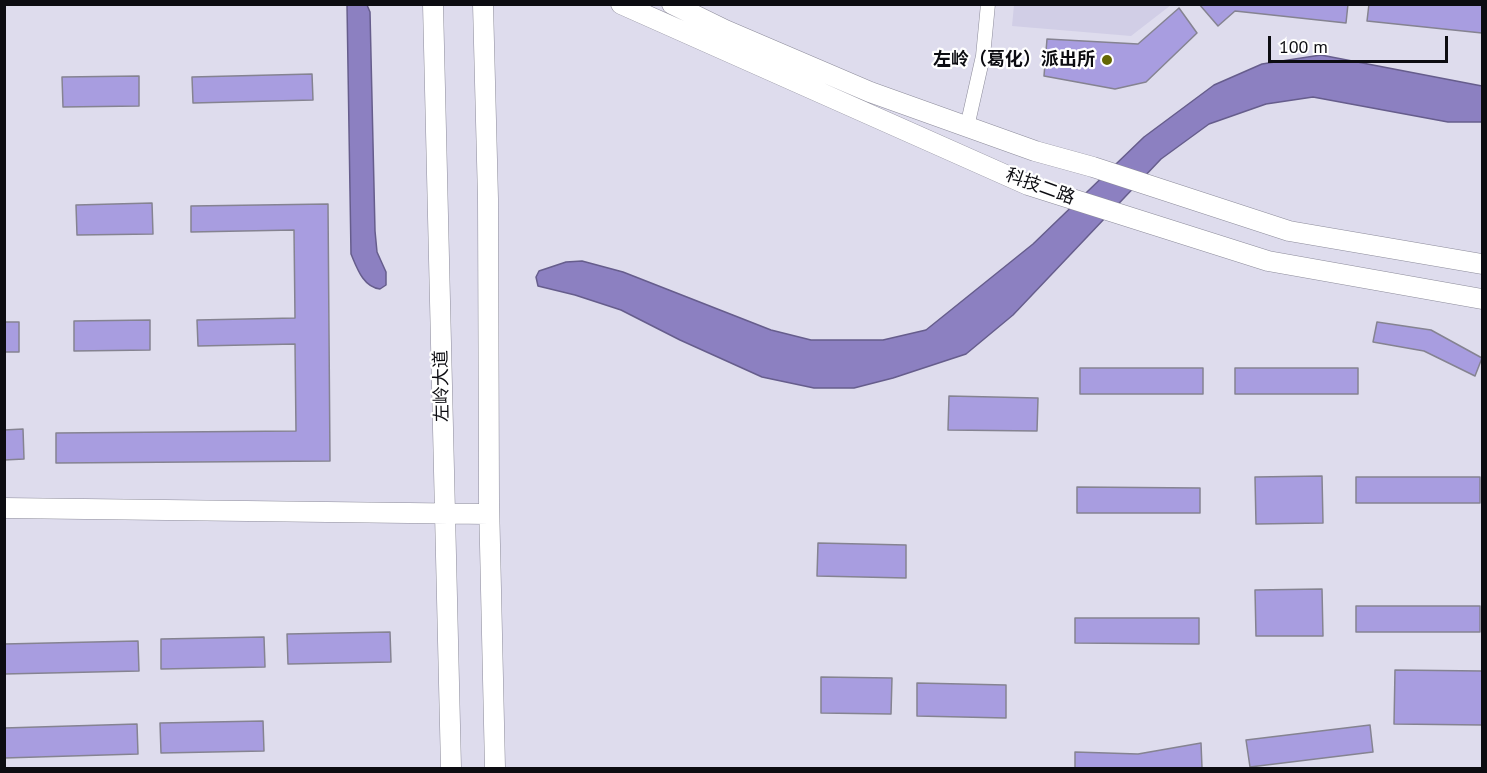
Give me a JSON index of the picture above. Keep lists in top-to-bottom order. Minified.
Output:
{"streets":{"street":["科技二路","左岭大道"]},"places":["左岭（葛化）派出所"],"scale_bar":"100 m"}
